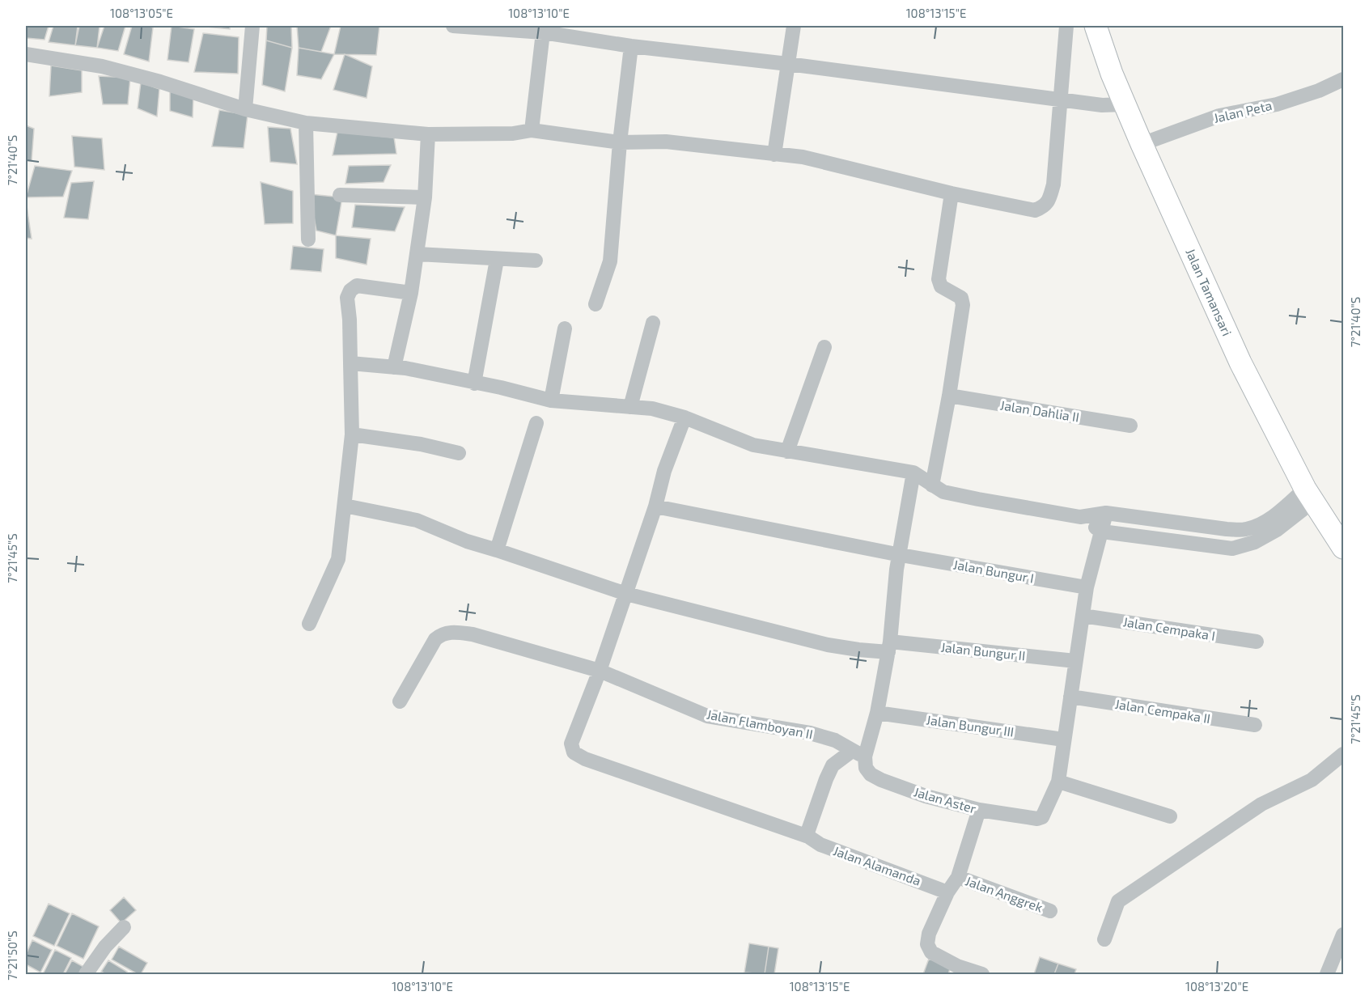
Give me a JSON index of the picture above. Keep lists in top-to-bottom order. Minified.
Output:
{"streets":{"main road":["Jalan Tamansari"],"street":["Jalan Peta","Jalan Dahlia II","Jalan Bungur I","Jalan Cempaka I","Jalan Bungur II","Jalan Cempaka II","Jalan Flamboyan II","Jalan Bungur III","Jalan Aster","Jalan Alamanda","Jalan Anggrek"]},"crossings":[["Jalan Peta","Jalan Tamansari"],["Jalan Flamboyan II","Jalan Aster"],["Jalan Flamboyan II","Jalan Alamanda"]],"coordinates":["108°13'05\"E","108°13'10\"E","108°13'15\"E","7°21'40\"S","7°21'45\"S","7°21'50\"S","108°13'20\"E"]}
